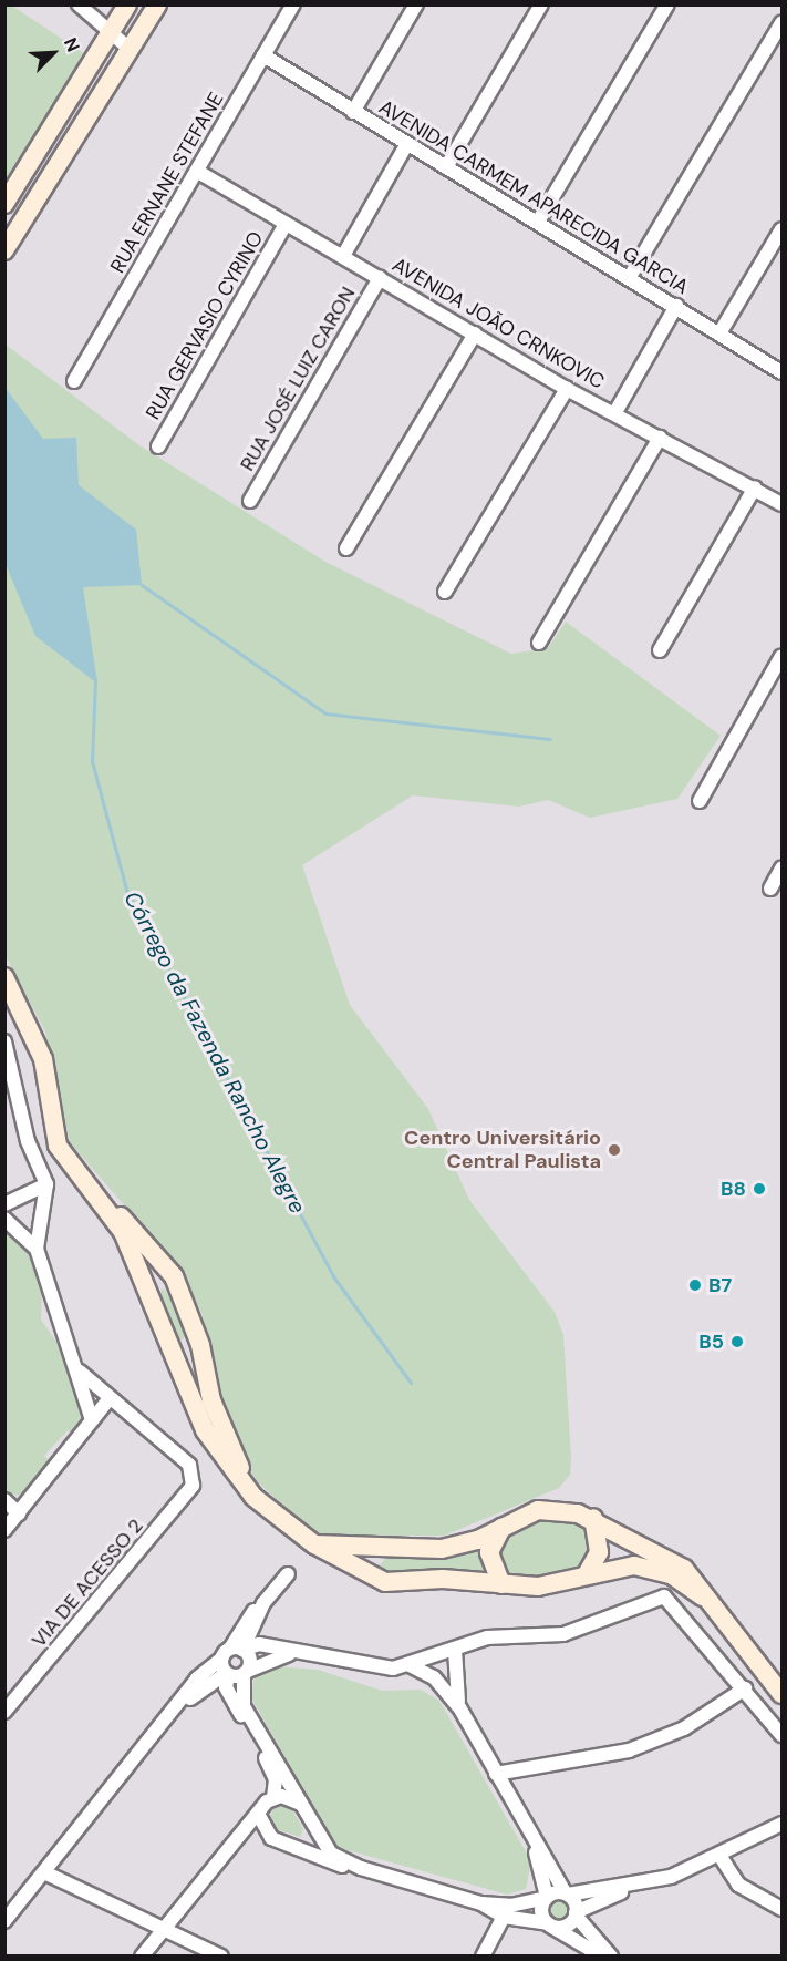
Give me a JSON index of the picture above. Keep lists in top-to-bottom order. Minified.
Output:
{"streets":{"street":["RUA ERNANE STEFANE","AVENIDA CARMEM APARECIDA GARCIA","AVENIDA JOÃO CRNKOVIC","RUA GERVASIO CYRINO","RUA JOSÉ LUIZ CARON","VIA DE ACESSO 2"]},"crossings":[["RUA ERNANE STEFANE","AVENIDA CARMEM APARECIDA GARCIA"],["RUA ERNANE STEFANE","AVENIDA JOÃO CRNKOVIC"],["AVENIDA JOÃO CRNKOVIC","RUA GERVASIO CYRINO"],["AVENIDA JOÃO CRNKOVIC","RUA JOSÉ LUIZ CARON"]],"water":["Córrego da Fazenda Rancho Alegre"],"places":["Centro Universitário Central Paulista","B8","B7","B5"],"north":"top right"}
